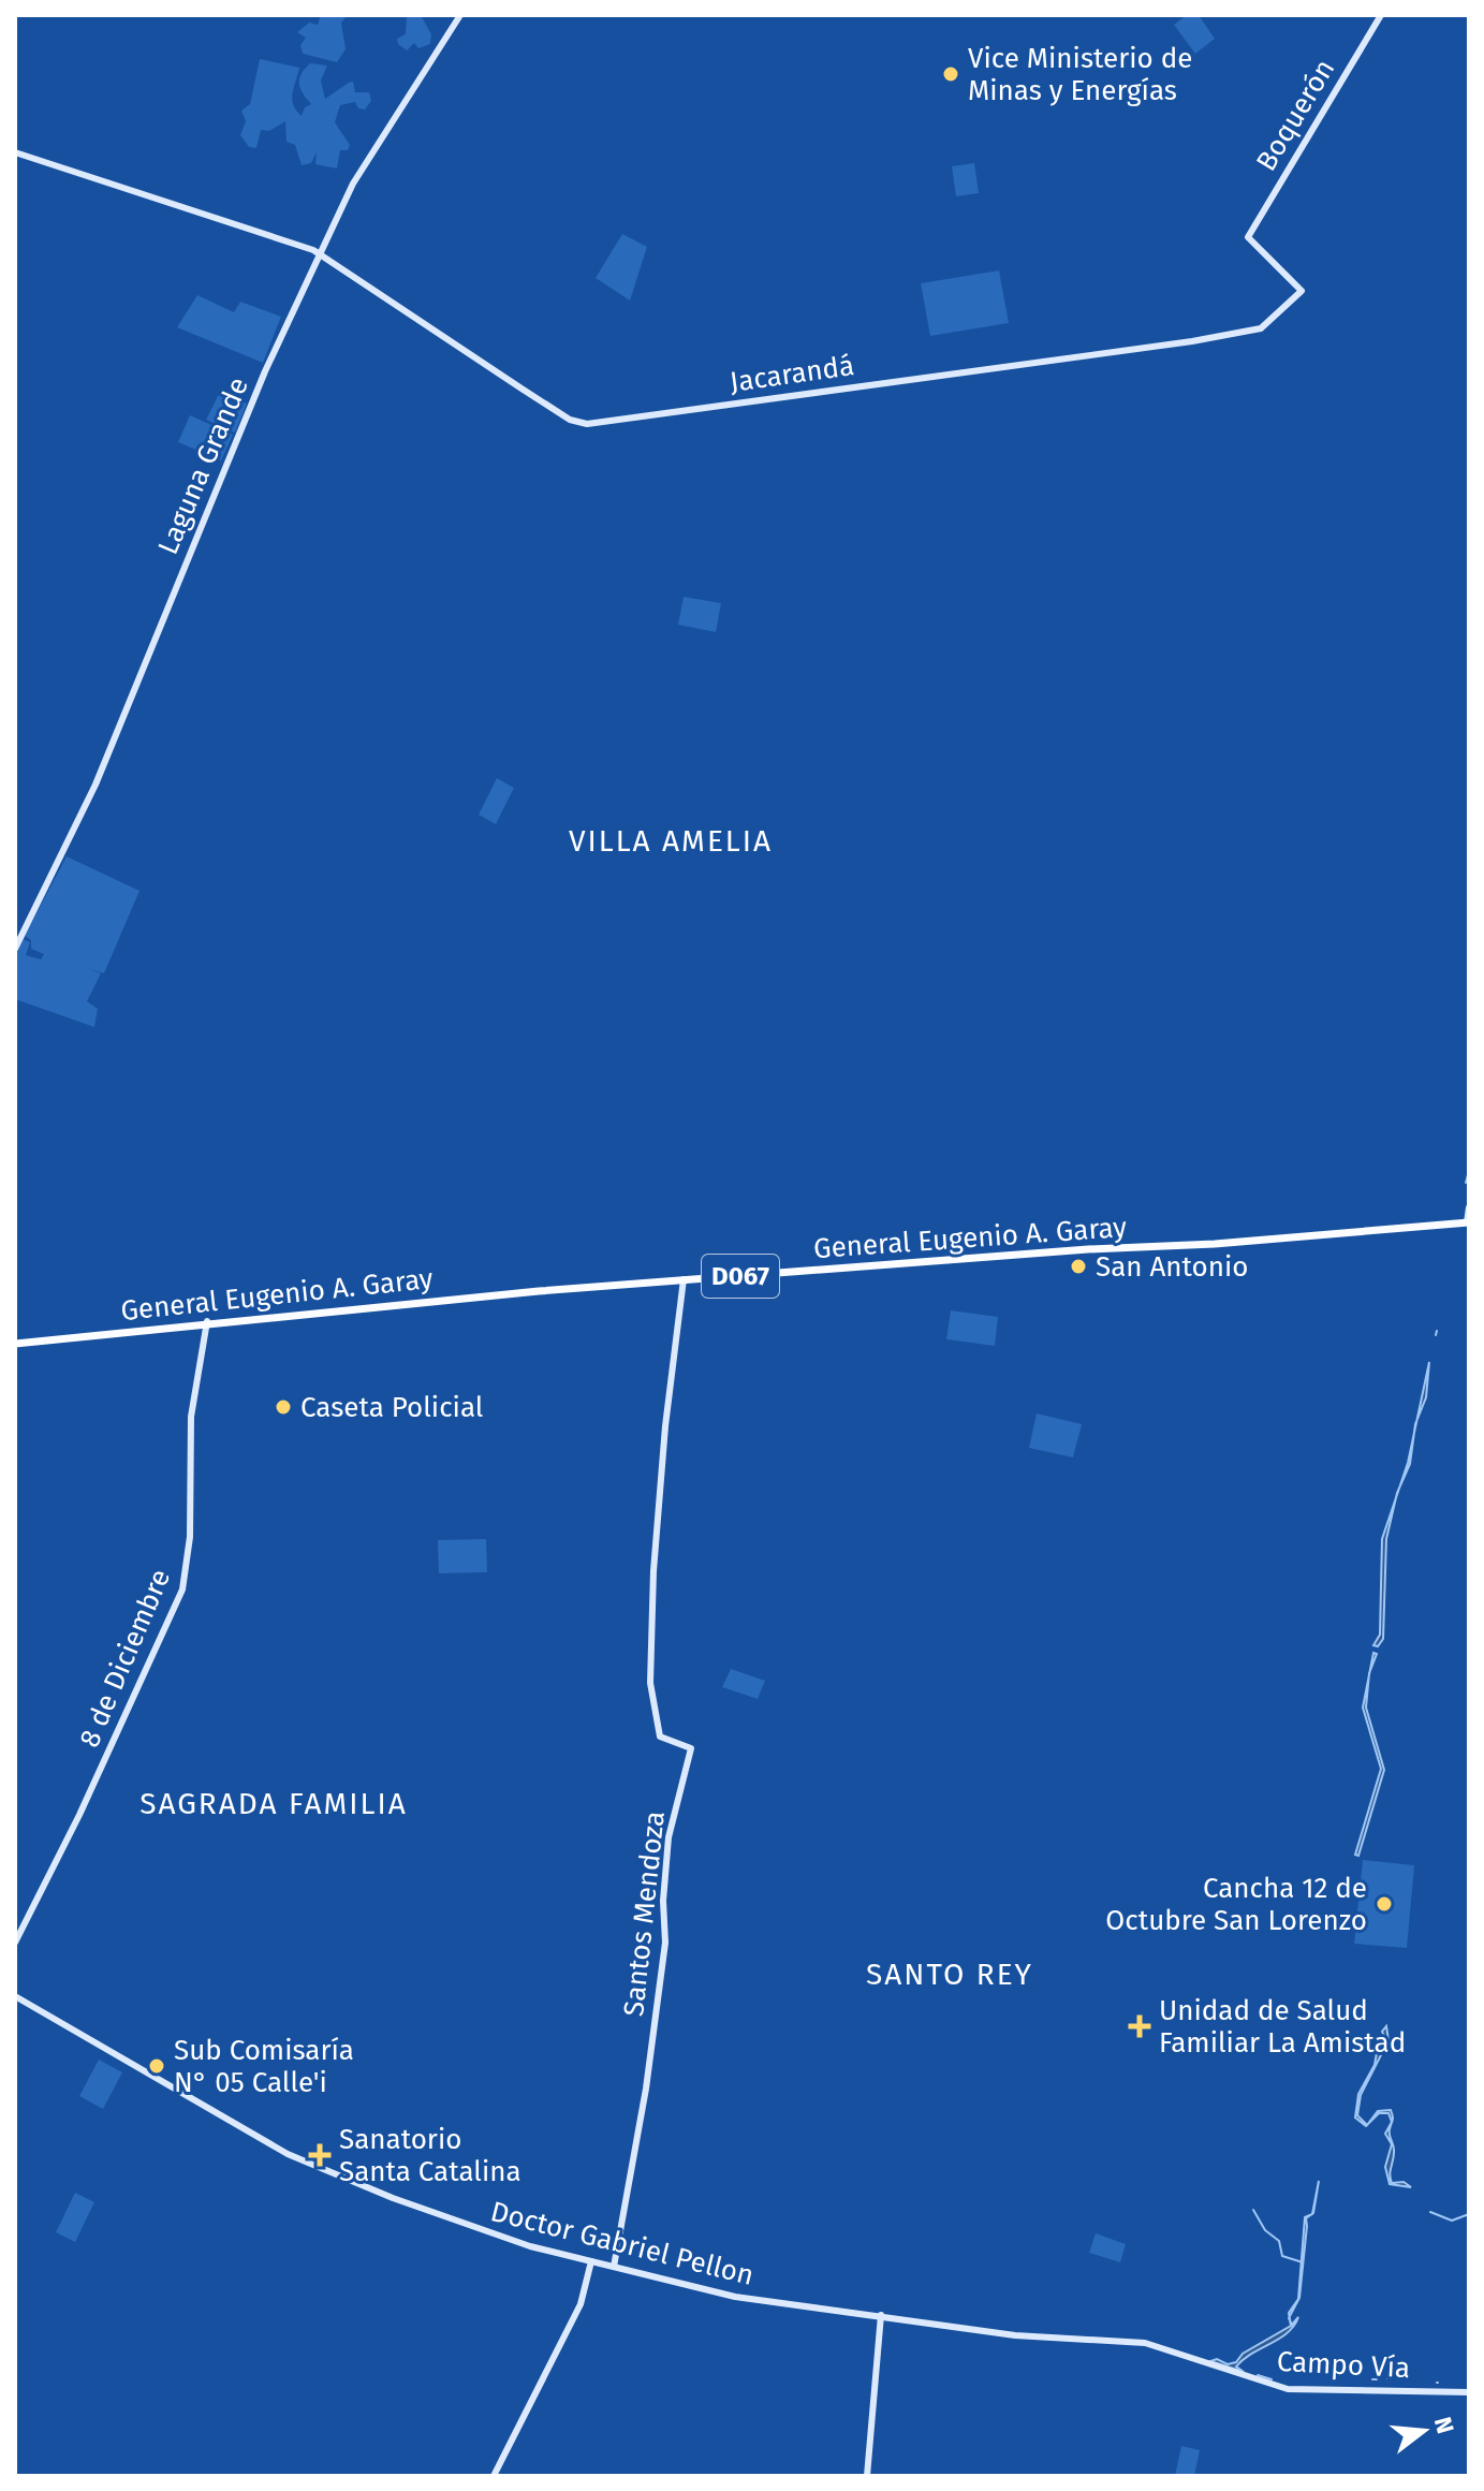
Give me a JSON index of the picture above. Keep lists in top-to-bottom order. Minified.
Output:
{"streets":{"main road":["General Eugenio A. Garay","D067"],"street":["Boquerón","Jacarandá","Laguna Grande","8 de Diciembre","Santos Mendoza","Doctor Gabriel Pellon","Campo Vía"]},"crossings":[["Boquerón","Jacarandá"],["Jacarandá","Laguna Grande"],["General Eugenio A. Garay","8 de Diciembre"],["General Eugenio A. Garay","Santos Mendoza"],["Santos Mendoza","Doctor Gabriel Pellon"],["Doctor Gabriel Pellon","Campo Vía"]],"districts":["VILLA AMELIA","SAGRADA FAMILIA","SANTO REY"],"places":{"other":["Vice Ministerio de Minas y Energías","San Antonio","Caseta Policial","Cancha 12 de Octubre San Lorenzo","Sub Comisaría N° 05 Calle'i"],"health":["Unidad de Salud Familiar La Amistad","Sanatorio Santa Catalina"]},"north":"right"}
